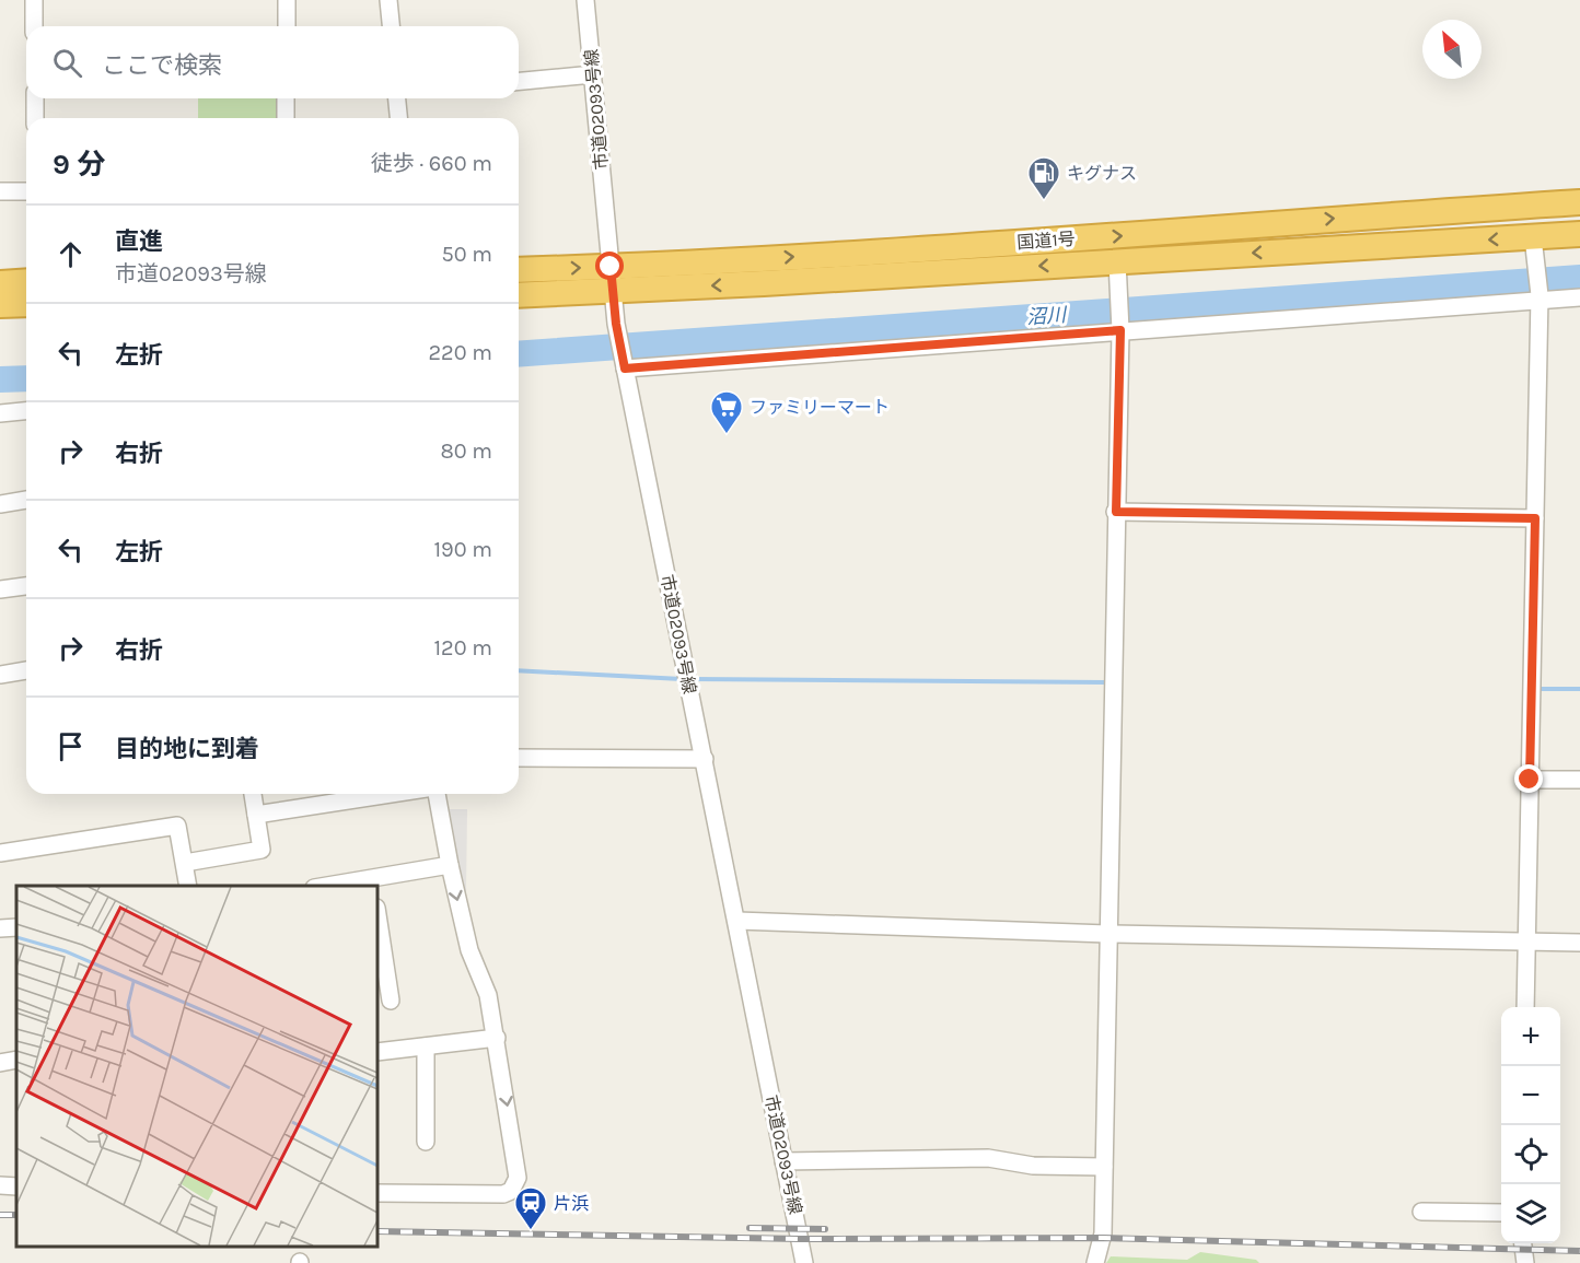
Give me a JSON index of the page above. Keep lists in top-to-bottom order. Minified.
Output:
{"streets":{"highway":["国道1号"],"street":["市道02093号線"]},"crossings":[["市道02093号線","国道1号"]],"water":["沼川"],"places":{"fuel station":["キグナス"],"supermarket":["ファミリーマート"],"station":["片浜"]},"north":"top left","page":{"search":"ここで検索","heading":["9 分","徒歩 · 660 m"],"list":[["直進","市道02093号線","50 m"],["左折","220 m"],["右折","80 m"],["左折","190 m"],["右折","120 m"],"目的地に到着"],"map_buttons":["+","−"]}}
